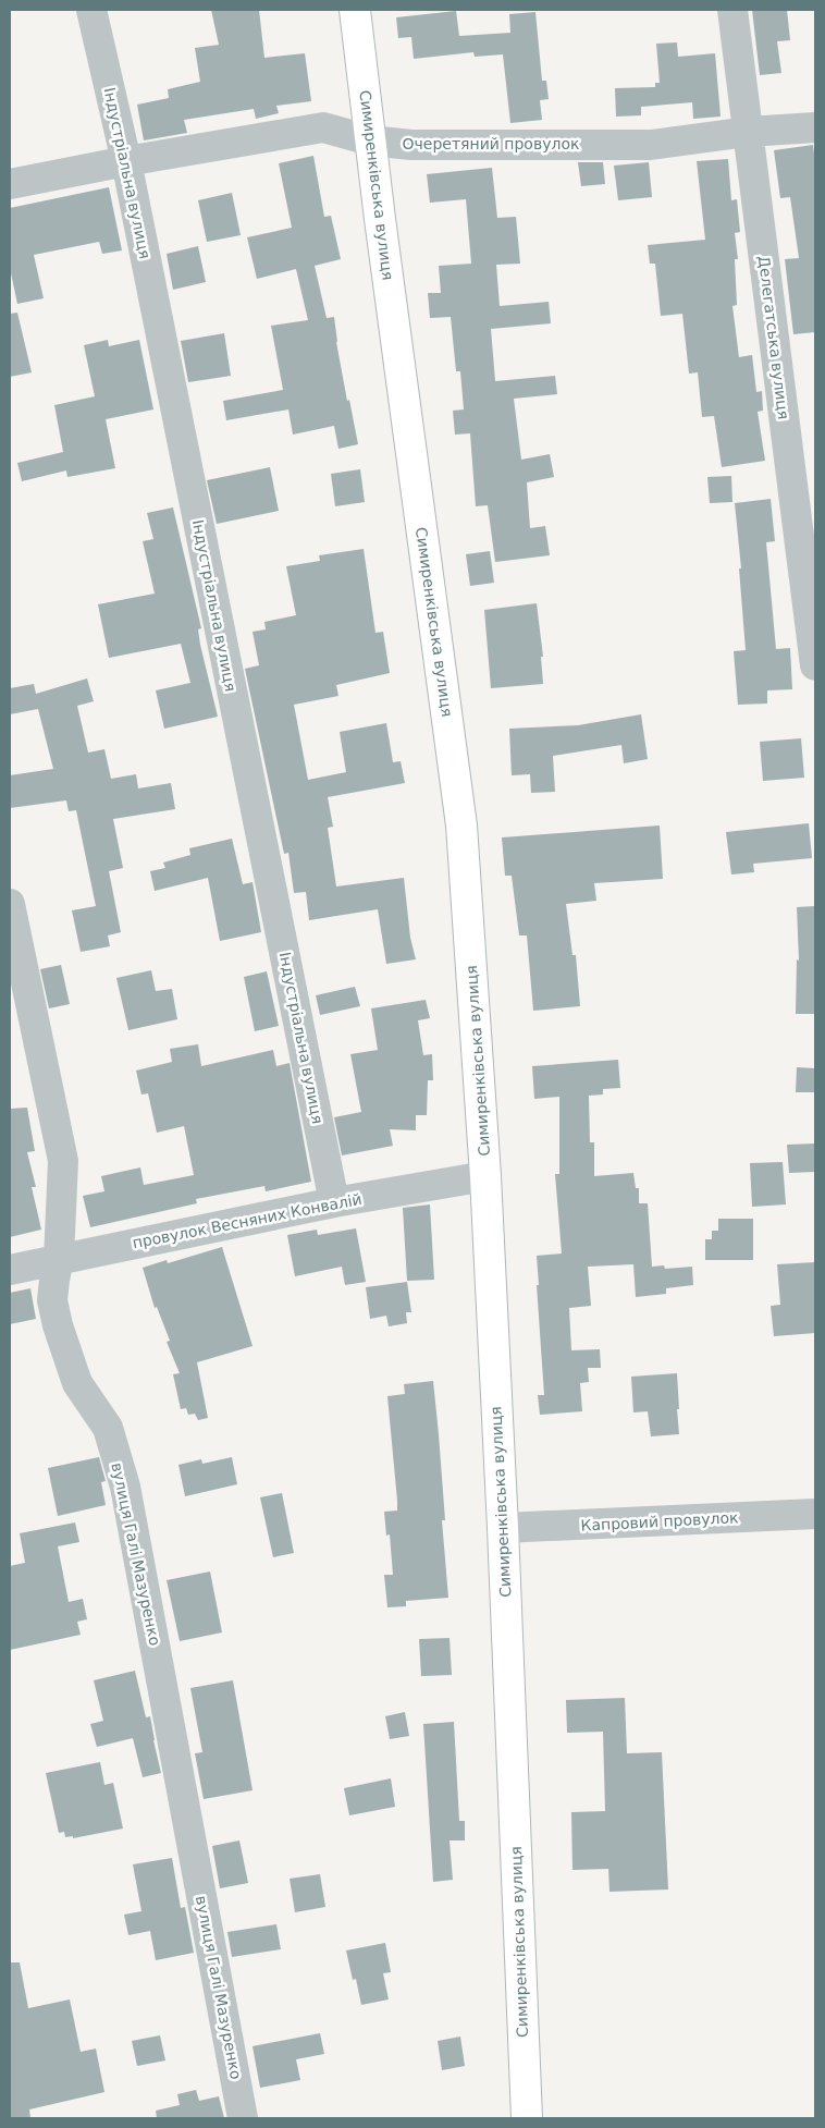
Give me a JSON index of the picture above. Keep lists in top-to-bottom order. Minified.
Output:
{"streets":{"main road":["Симиренківська вулиця"],"street":["Очеретяний провулок","Індустріальна вулиця","Делегатська вулиця","провулок Весняних Конвалій","Капровий провулок","вулиця Галі Мазуренко"]},"crossings":[["Очеретяний провулок","Індустріальна вулиця"],["Очеретяний провулок","Симиренківська вулиця"],["Очеретяний провулок","Делегатська вулиця"],["Індустріальна вулиця","провулок Весняних Конвалій"],["Симиренківська вулиця","провулок Весняних Конвалій"],["Симиренківська вулиця","Капровий провулок"],["провулок Весняних Конвалій","вулиця Галі Мазуренко"]]}
